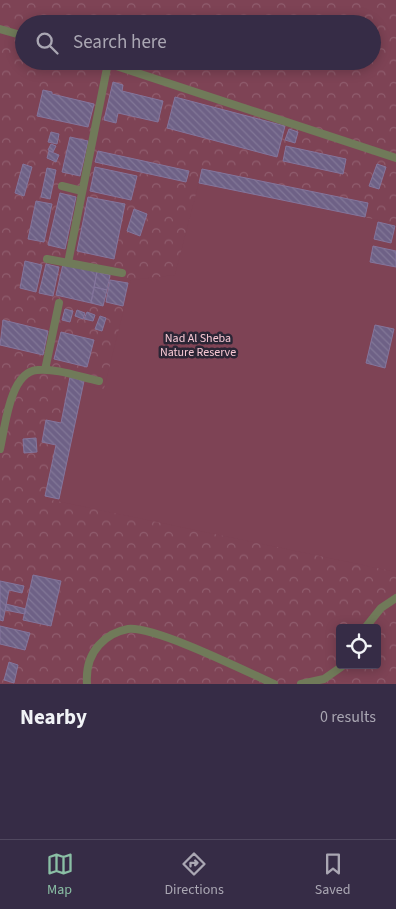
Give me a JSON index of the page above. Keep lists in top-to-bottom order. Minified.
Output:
{"parks":["Nad Al Sheba Nature Reserve"],"page":{"search":"Search here","heading":["Nearby","0 results"],"nav":["Map","Directions","Saved"]}}
